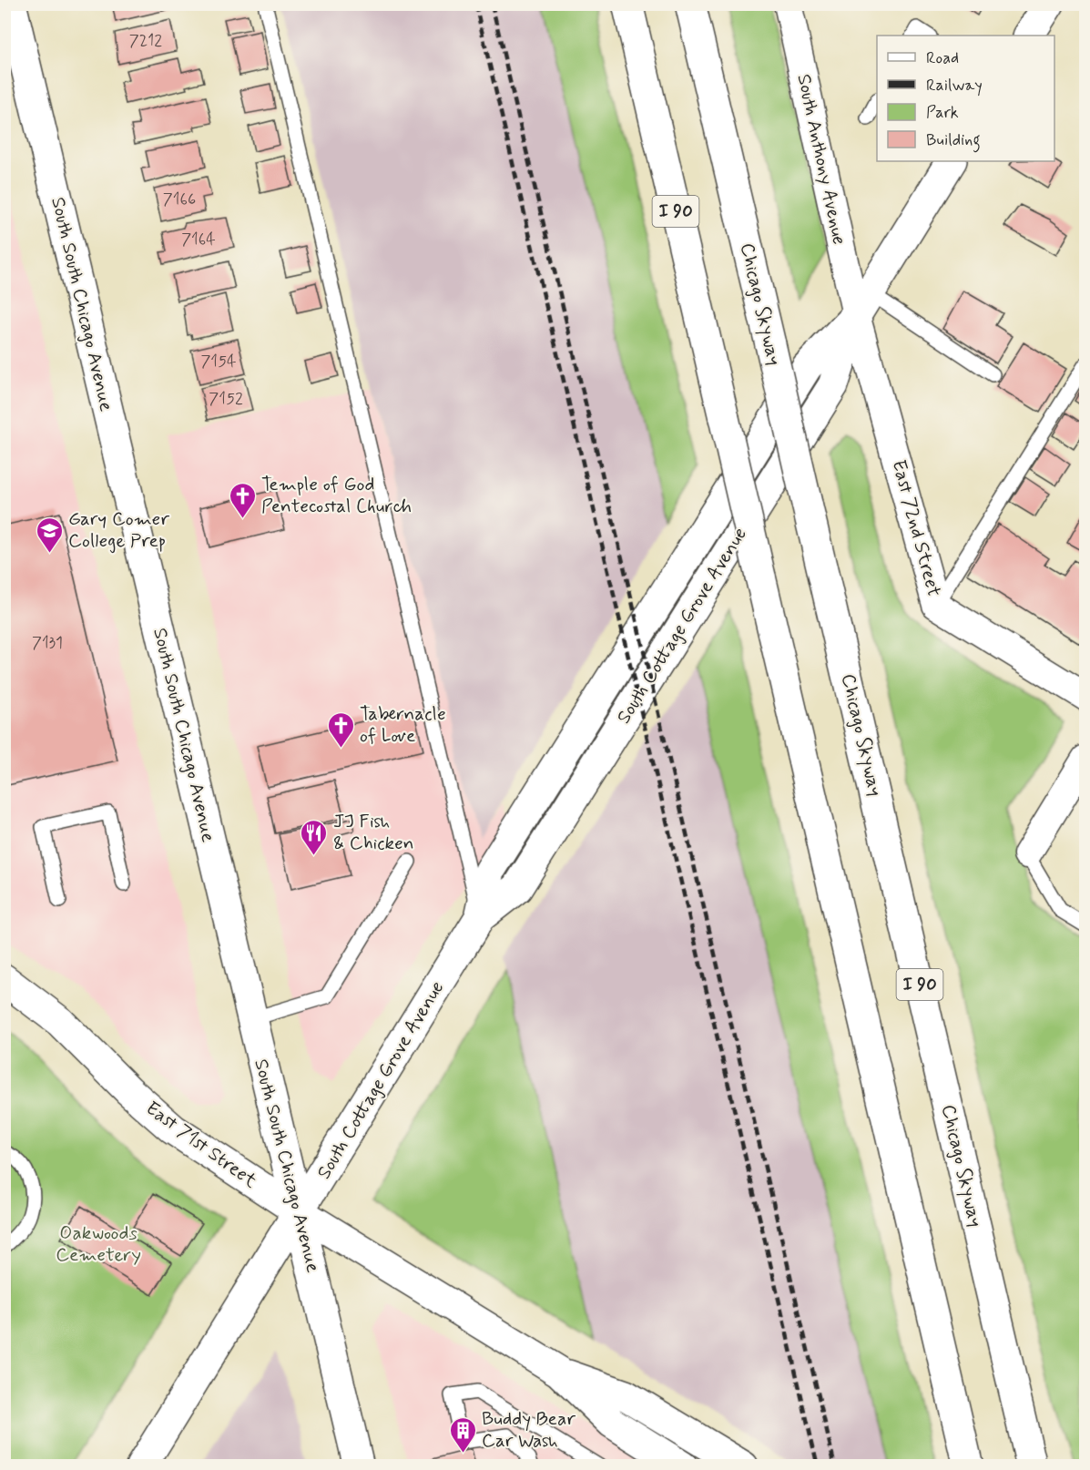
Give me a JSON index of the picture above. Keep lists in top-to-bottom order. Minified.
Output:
{"streets":{"main road":["I 90","South South Chicago Avenue","Chicago Skyway","South Cottage Grove Avenue","East 71st Street"],"street":["South Anthony Avenue","East 72nd Street"]},"crossings":[["South Anthony Avenue","East 72nd Street"],["South Anthony Avenue","South Cottage Grove Avenue"],["South South Chicago Avenue","South Cottage Grove Avenue"],["South South Chicago Avenue","East 71st Street"],["East 72nd Street","South Cottage Grove Avenue"],["South Cottage Grove Avenue","East 71st Street"]],"parks":["Oakwoods Cemetery"],"places":{"church":["Temple of God Pentecostal Church","Tabernacle of Love"],"school or university":["Gary Comer College Prep"],"restaurant":["JJ Fish & Chicken"],"building":["Buddy Bear Car Wash"]},"house_numbers":["7212","7166","7164","7154","7152","7131"],"legend":["Road","Railway","Park","Building"]}
